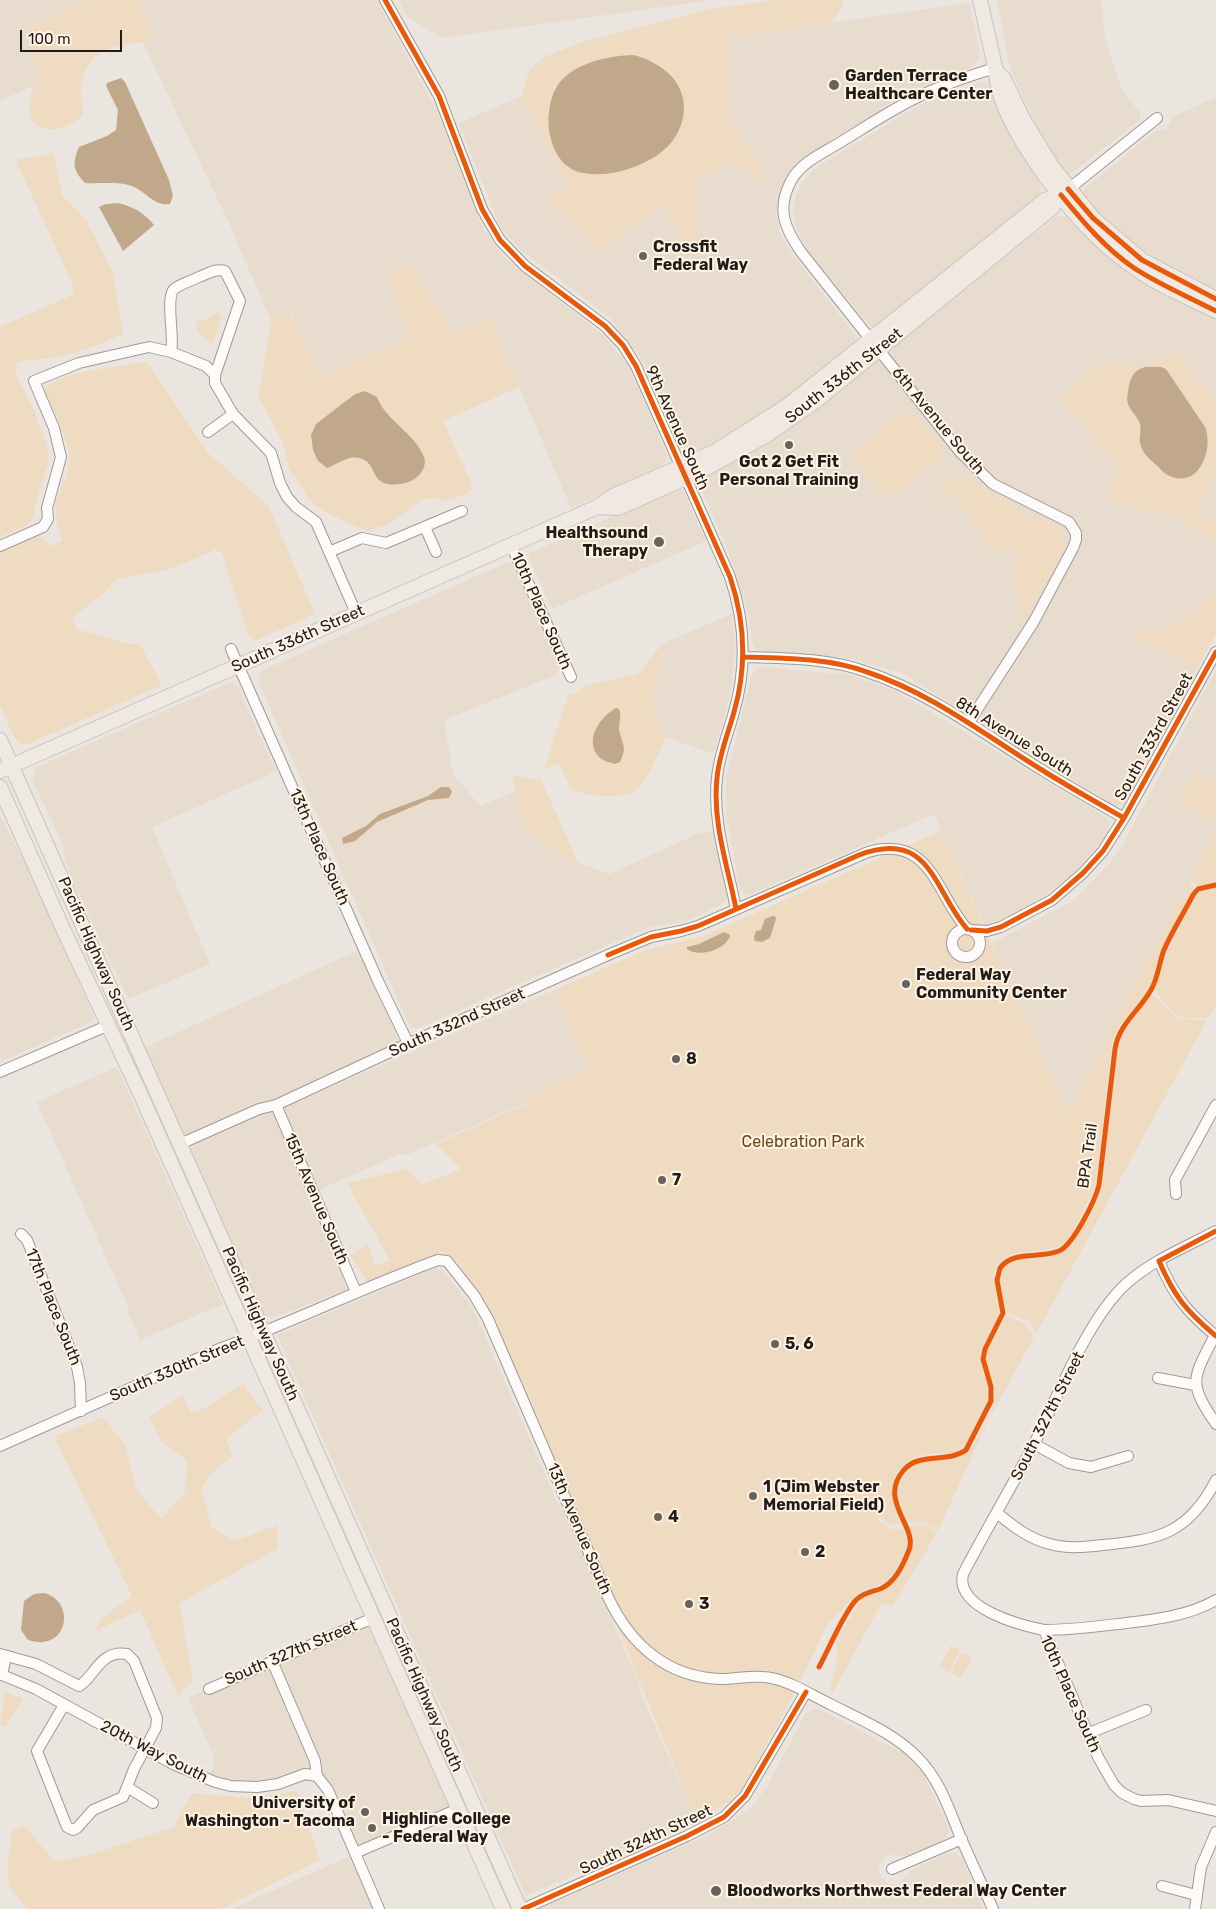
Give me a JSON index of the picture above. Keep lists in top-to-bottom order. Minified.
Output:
{"streets":{"main road":["South 336th Street","Pacific Highway South"],"street":["6th Avenue South","9th Avenue South","10th Place South","8th Avenue South","South 333rd Street","13th Place South","South 332nd Street","15th Avenue South","17th Place South","South 330th Street","South 327th Street","13th Avenue South","20th Way South","South 324th Street"],"cycle path":["BPA Trail"]},"crossings":[["South 336th Street","6th Avenue South"],["South 336th Street","9th Avenue South"],["South 336th Street","10th Place South"],["South 336th Street","13th Place South"],["South 336th Street","Pacific Highway South"],["6th Avenue South","8th Avenue South"],["9th Avenue South","8th Avenue South"],["9th Avenue South","South 332nd Street"],["10th Place South","South 327th Street"],["8th Avenue South","South 333rd Street"],["13th Place South","South 332nd Street"],["Pacific Highway South","South 332nd Street"],["Pacific Highway South","South 330th Street"],["Pacific Highway South","South 327th Street"],["Pacific Highway South","South 324th Street"],["South 332nd Street","15th Avenue South"],["15th Avenue South","South 330th Street"],["17th Place South","South 330th Street"],["South 330th Street","13th Avenue South"],["13th Avenue South","South 324th Street"]],"parks":["Celebration Park"],"places":["Garden Terrace Healthcare Center","Crossfit Federal Way","Got 2 Get Fit Personal Training","Healthsound Therapy","Federal Way Community Center","8","7","5, 6","1 (Jim Webster Memorial Field)","4","2","3","University of Washington - Tacoma","Highline College - Federal Way","Bloodworks Northwest Federal Way Center"],"scale_bar":"100 m"}
